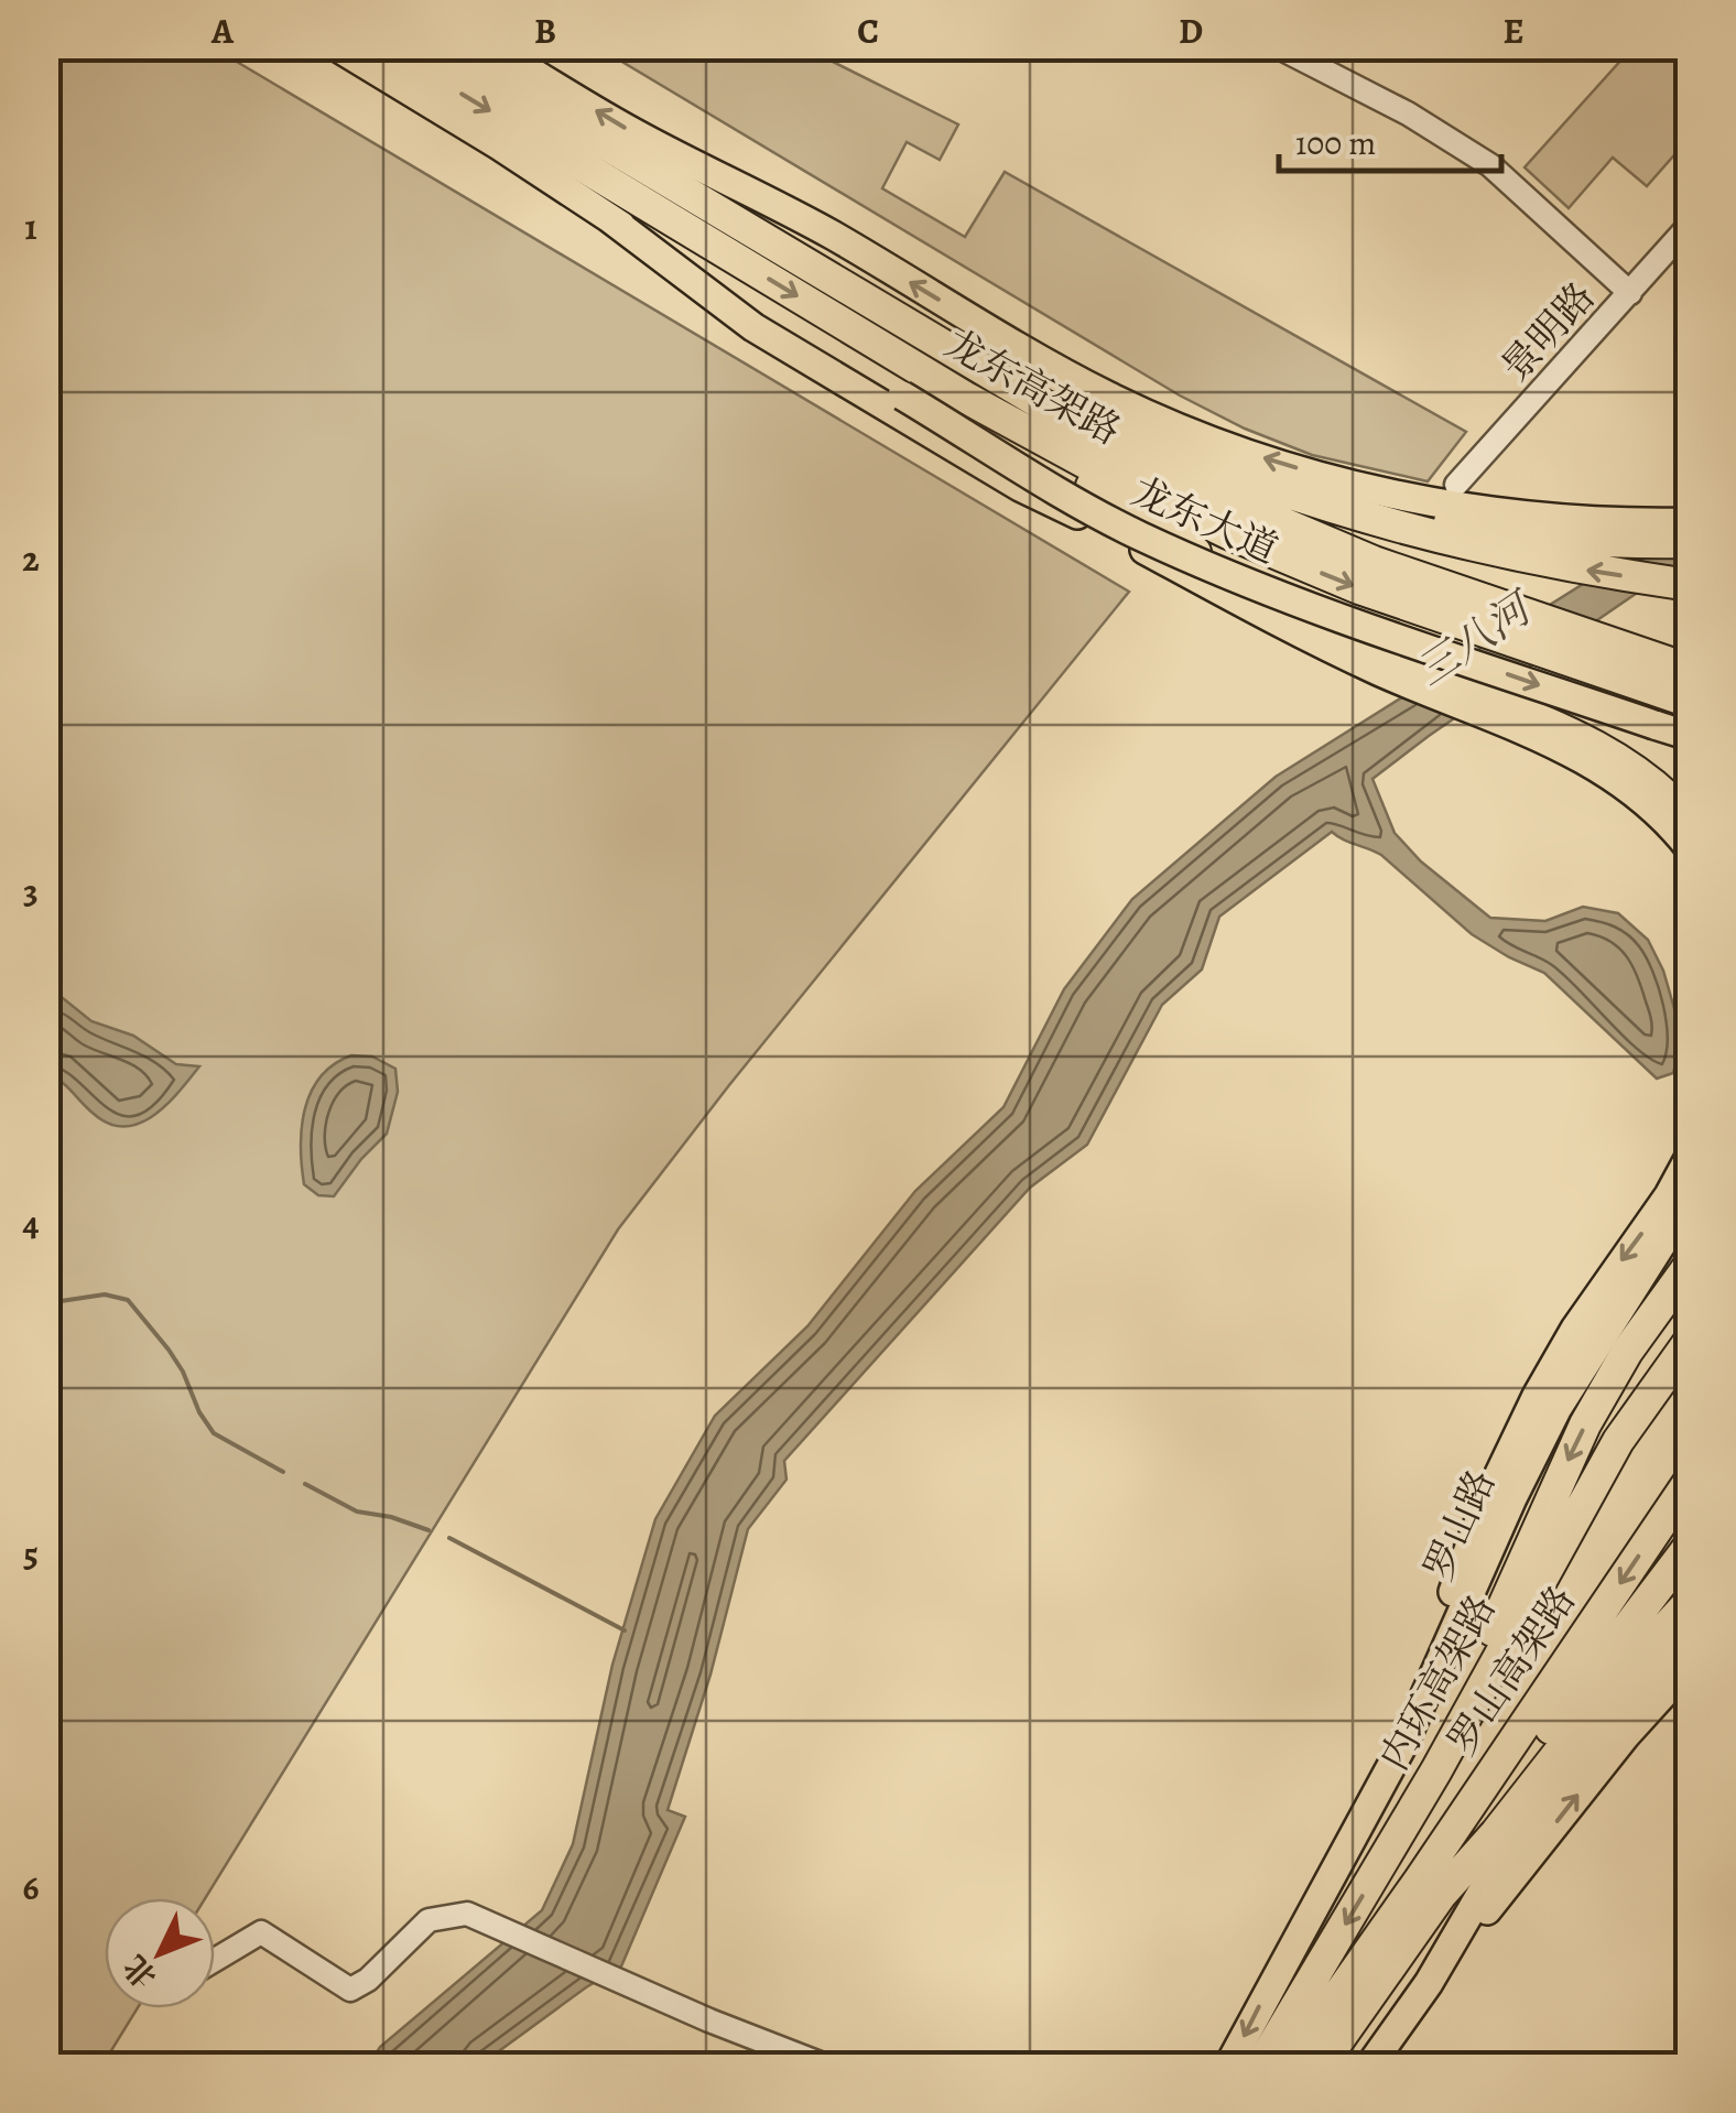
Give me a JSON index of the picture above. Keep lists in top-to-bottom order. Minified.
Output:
{"streets":{"highway":["龙东高架路","罗山高架路","内环高架路"],"main road":["龙东大道","罗山路"],"street":["景明路"]},"water":["三八河"],"scale_bar":"100 m","north":"bottom left","grid":{"columns":["A","B","C","D","E"],"rows":["1","2","3","4","5","6"]}}
